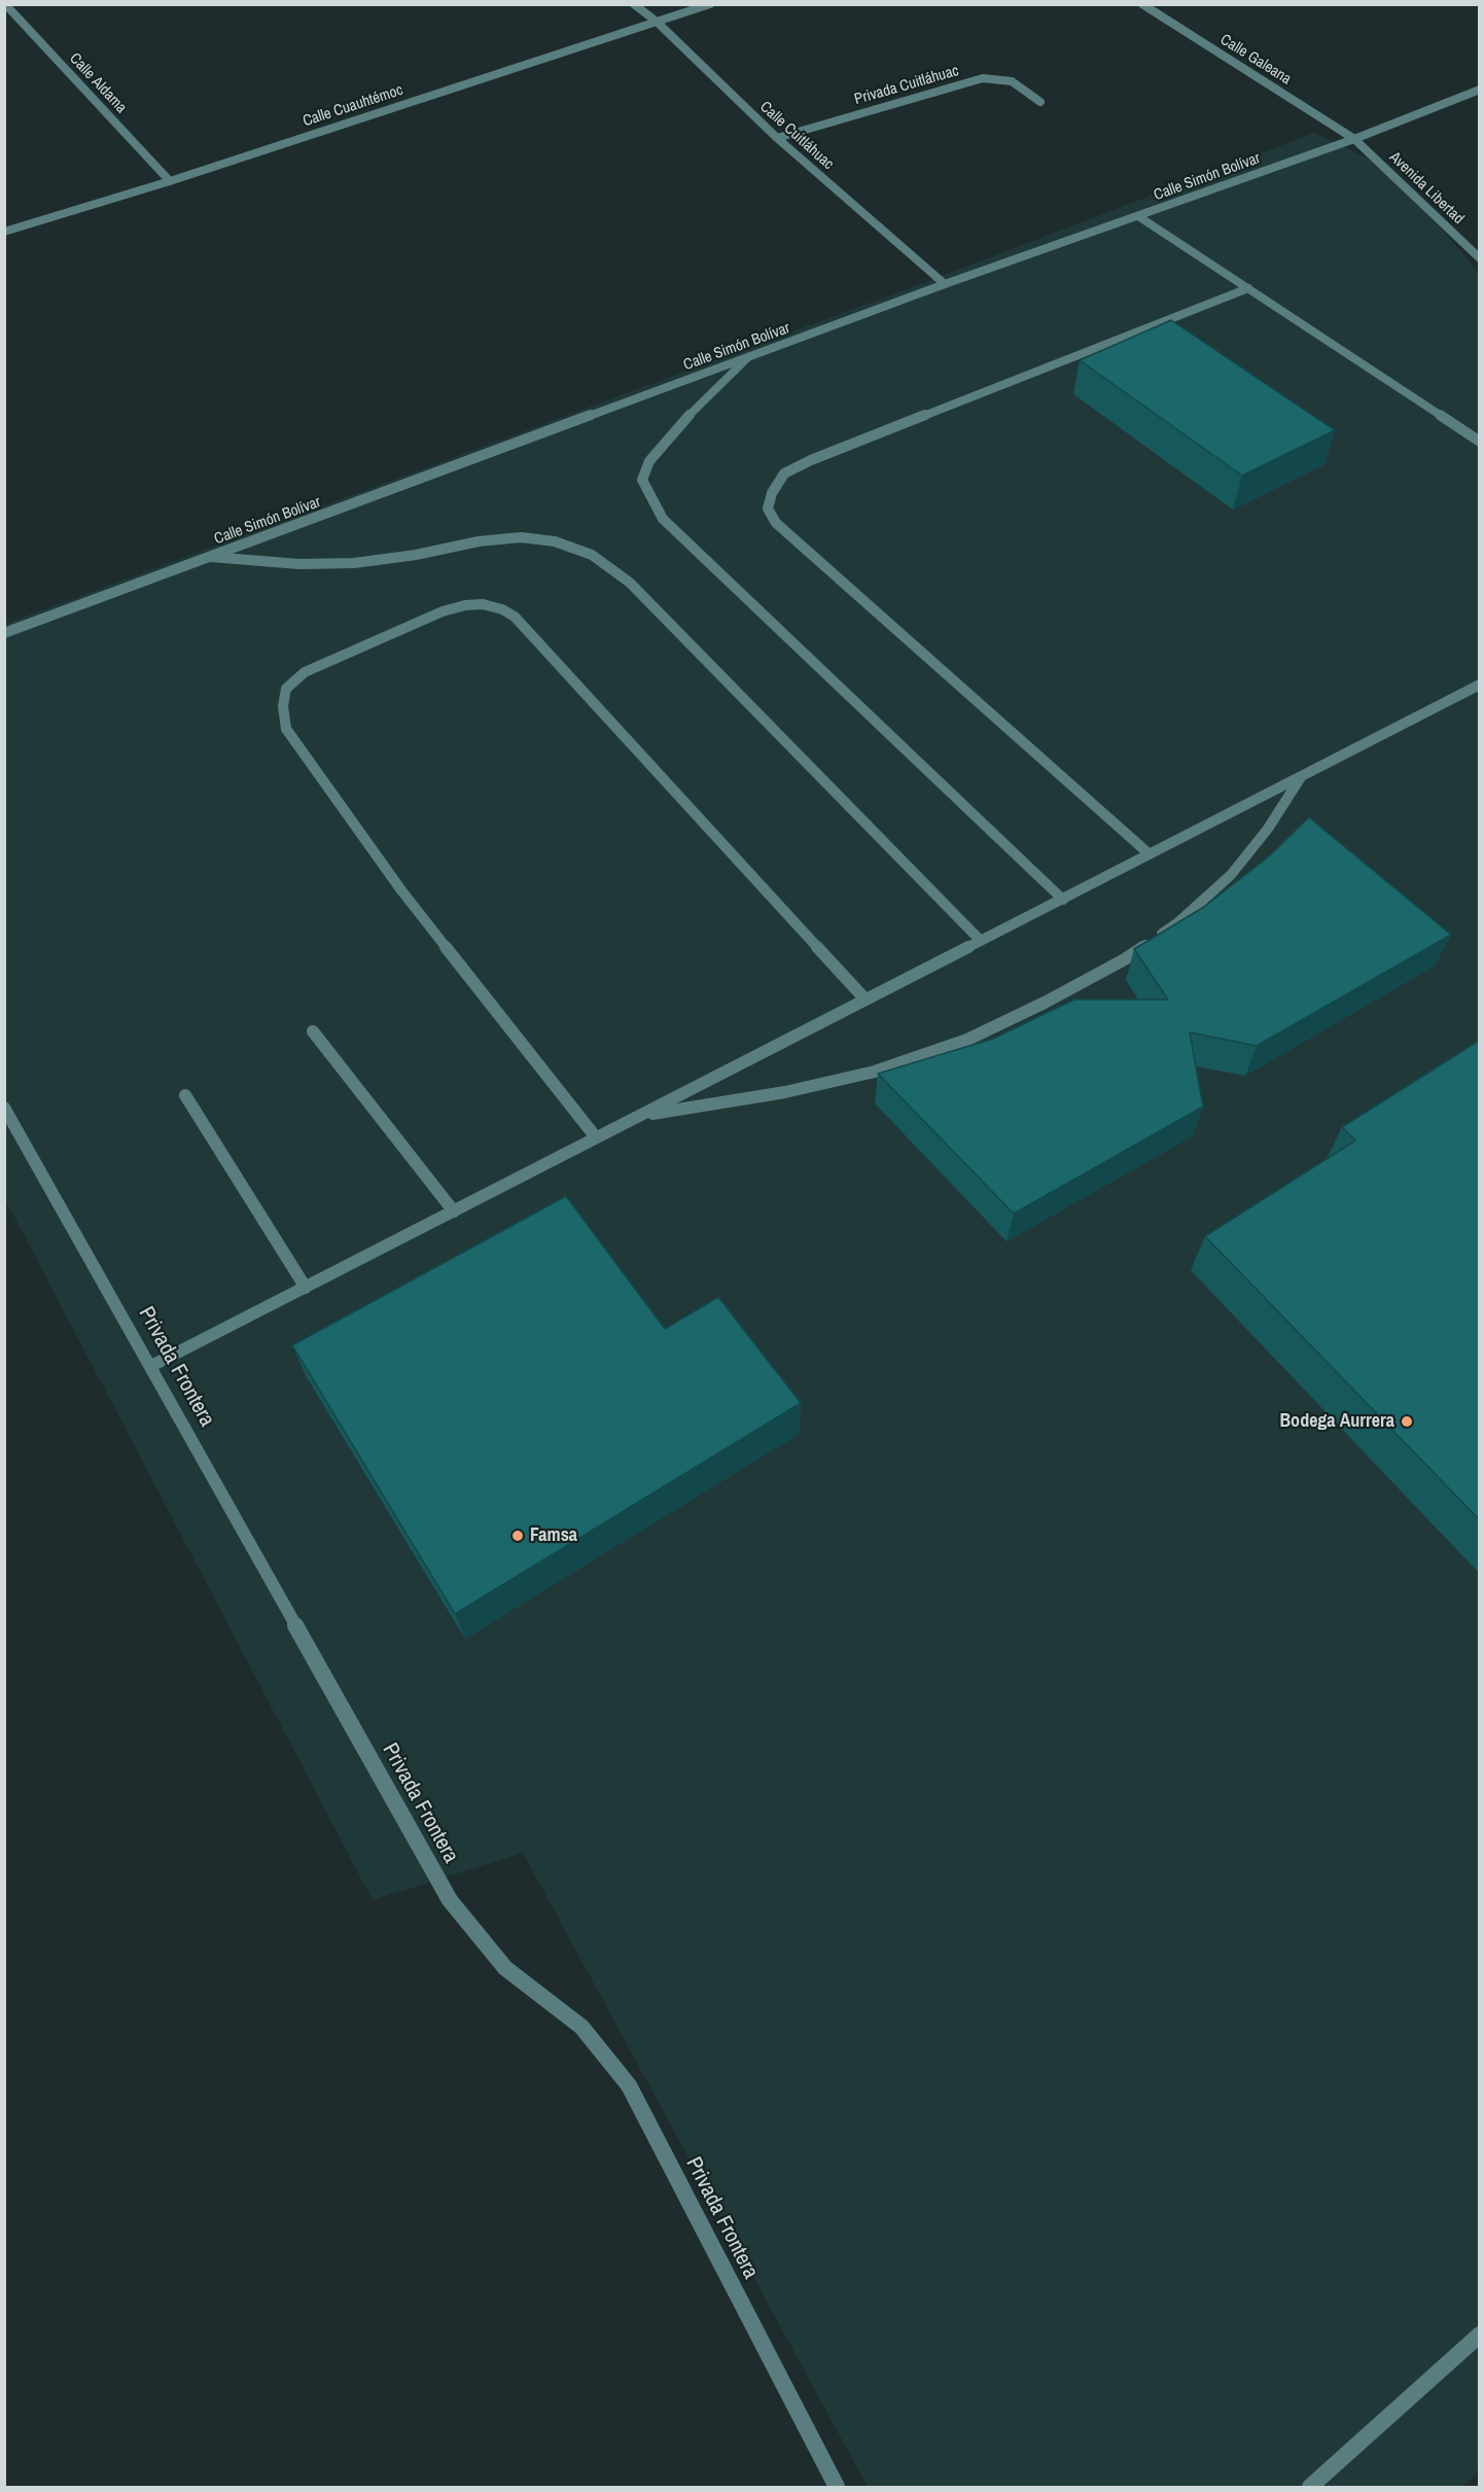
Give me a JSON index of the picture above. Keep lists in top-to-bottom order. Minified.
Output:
{"streets":{"street":["Calle Galeana","Calle Aldama","Privada Cuitláhuac","Calle Cuauhtémoc","Calle Cuitláhuac","Calle Simón Bolívar","Avenida Libertad","Privada Frontera"]},"crossings":[["Calle Galeana","Calle Simón Bolívar"],["Calle Galeana","Avenida Libertad"],["Calle Aldama","Calle Cuauhtémoc"],["Privada Cuitláhuac","Calle Cuitláhuac"],["Calle Cuauhtémoc","Calle Cuitláhuac"],["Calle Cuitláhuac","Calle Simón Bolívar"],["Calle Simón Bolívar","Avenida Libertad"]],"places":["Bodega Aurrera","Famsa"]}
